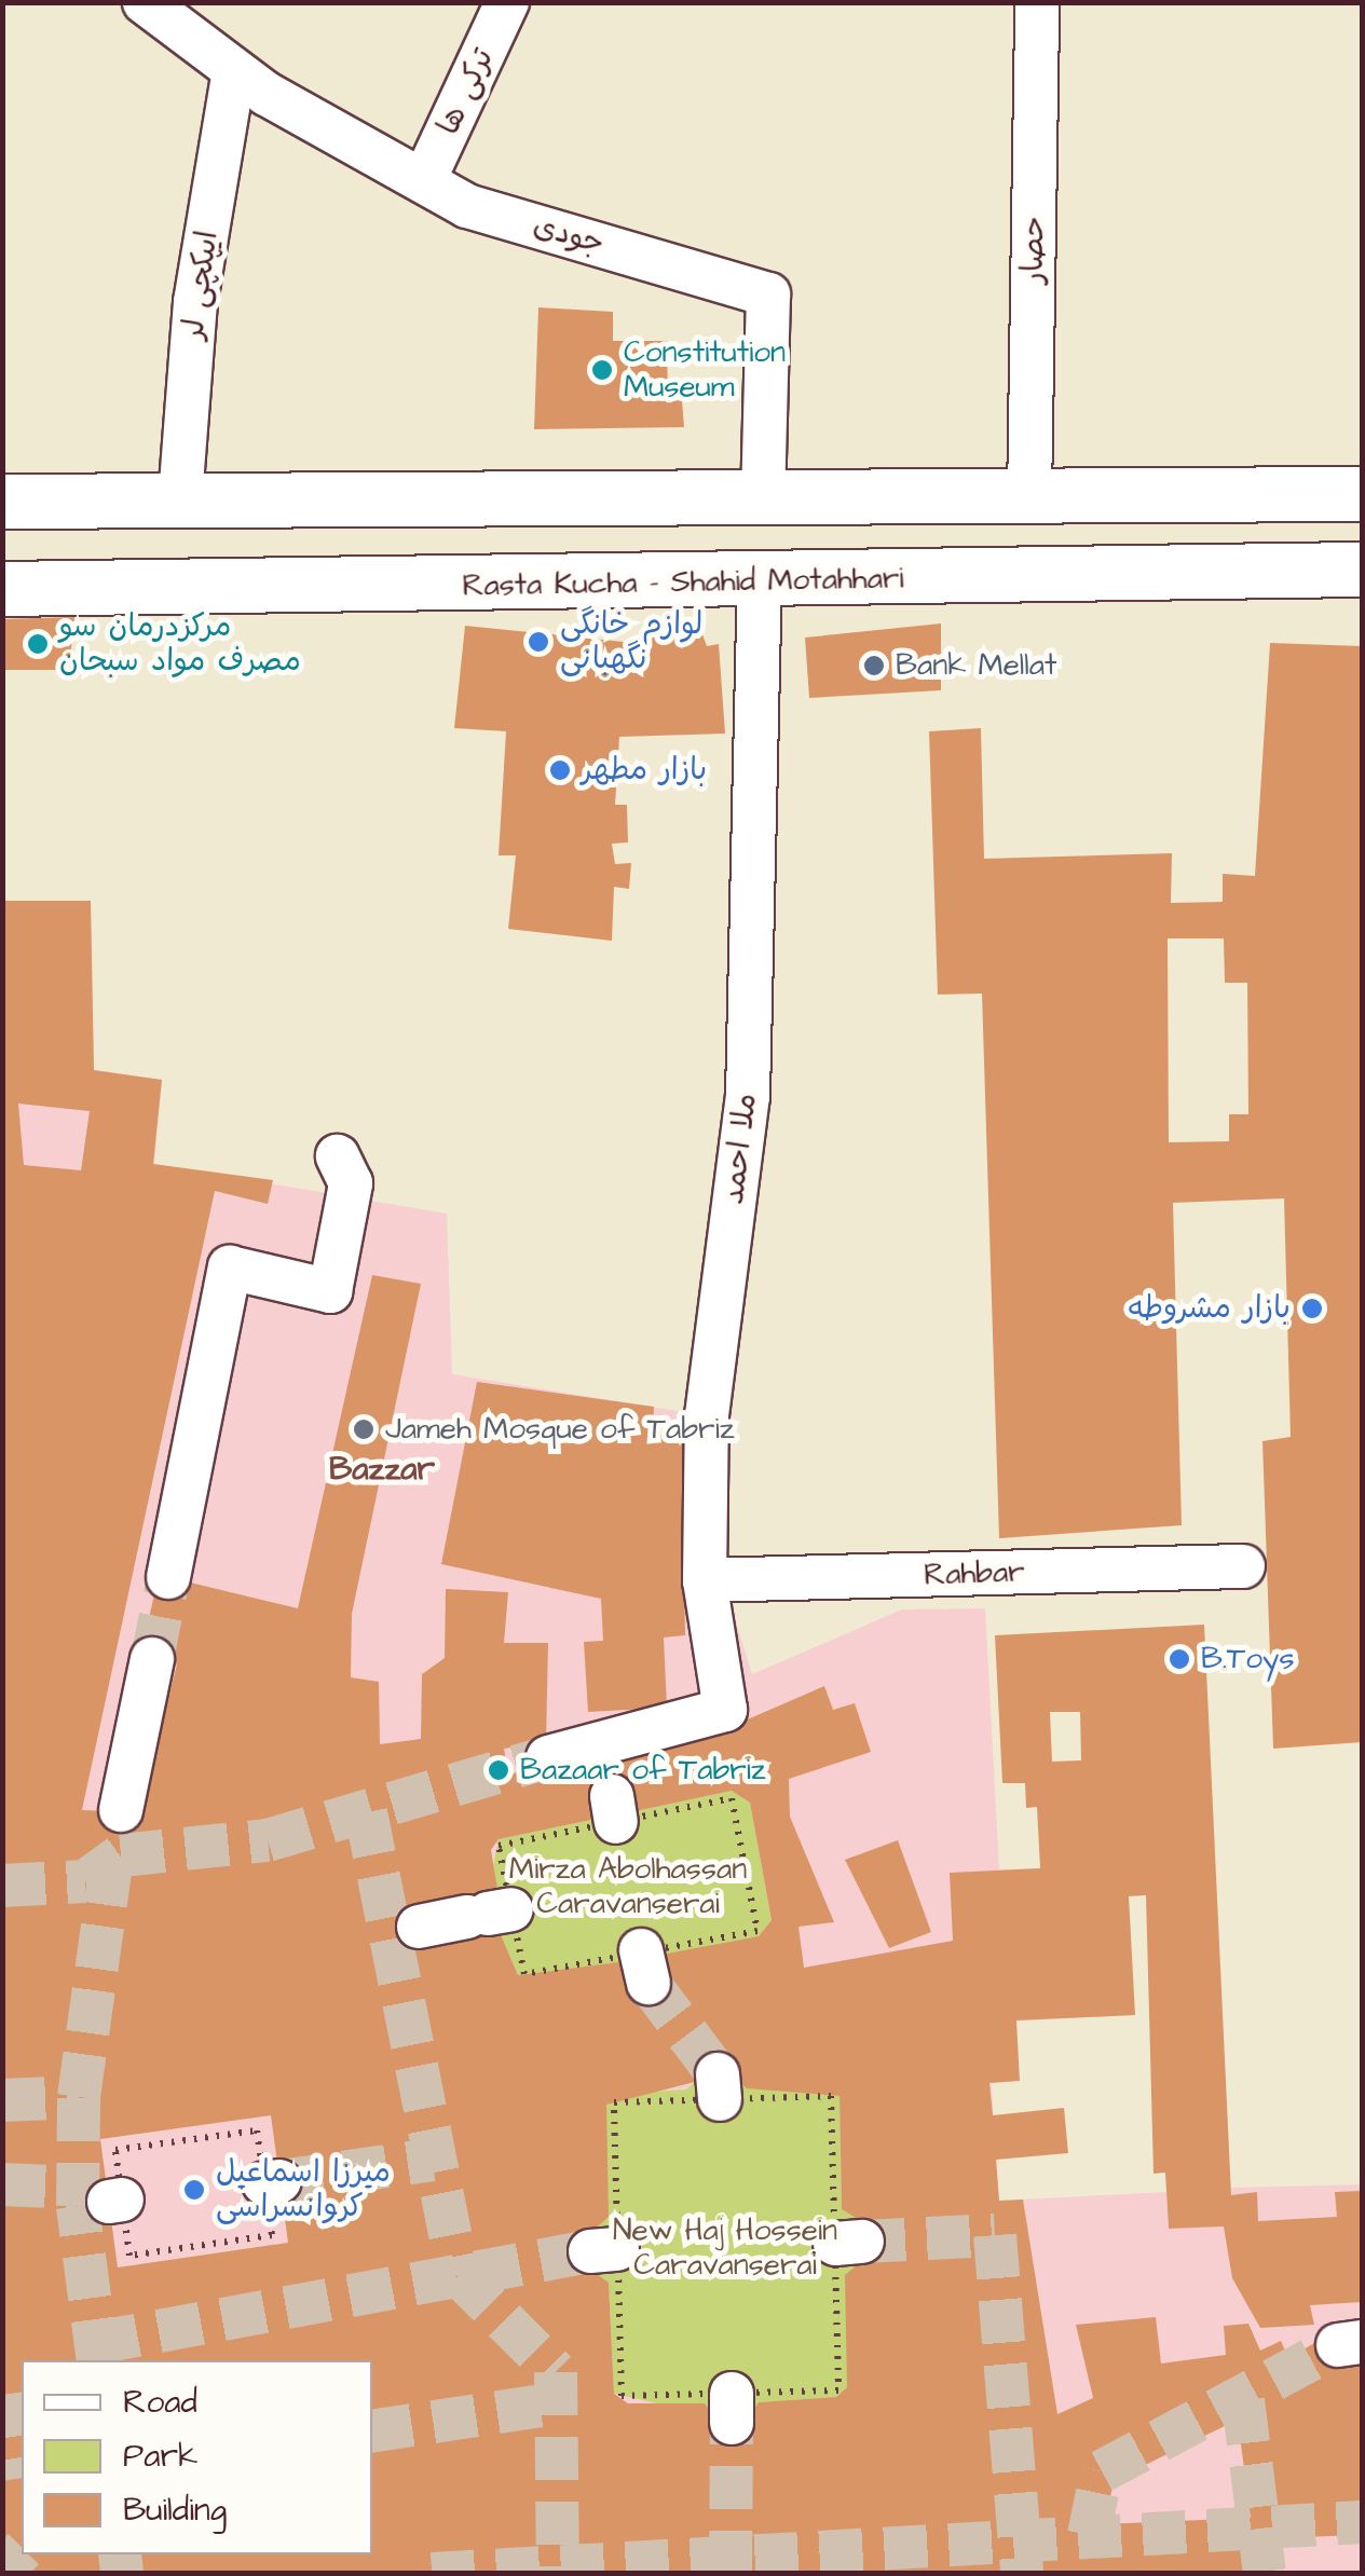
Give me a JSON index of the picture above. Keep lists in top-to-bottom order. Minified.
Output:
{"streets":{"main road":["Rasta Kucha - Shahid Motahhari"],"street":["ترکی ها","جودی","حصار","ایپکچی لر","ملا احمد","Rahbar"]},"crossings":[["ترکی ها","جودی"],["جودی","ایپکچی لر"],["Rasta Kucha - Shahid Motahhari","ملا احمد"],["ملا احمد","Rahbar"]],"districts":["Bazzar"],"parks":["Mirza Abolhassan Caravanserai","New Haj Hossein Caravanserai"],"places":["Constitution Museum","لوازم خانگی نگهبانی","مرکزدرمان سو مصرف مواد سبحان","Bank Mellat","بازار مطهر","بازار مشروطه","Jameh Mosque of Tabriz","B.Toys","Bazaar of Tabriz","میرزا اسماعیل کروانسراسی"],"legend":["Road","Park","Building"]}
